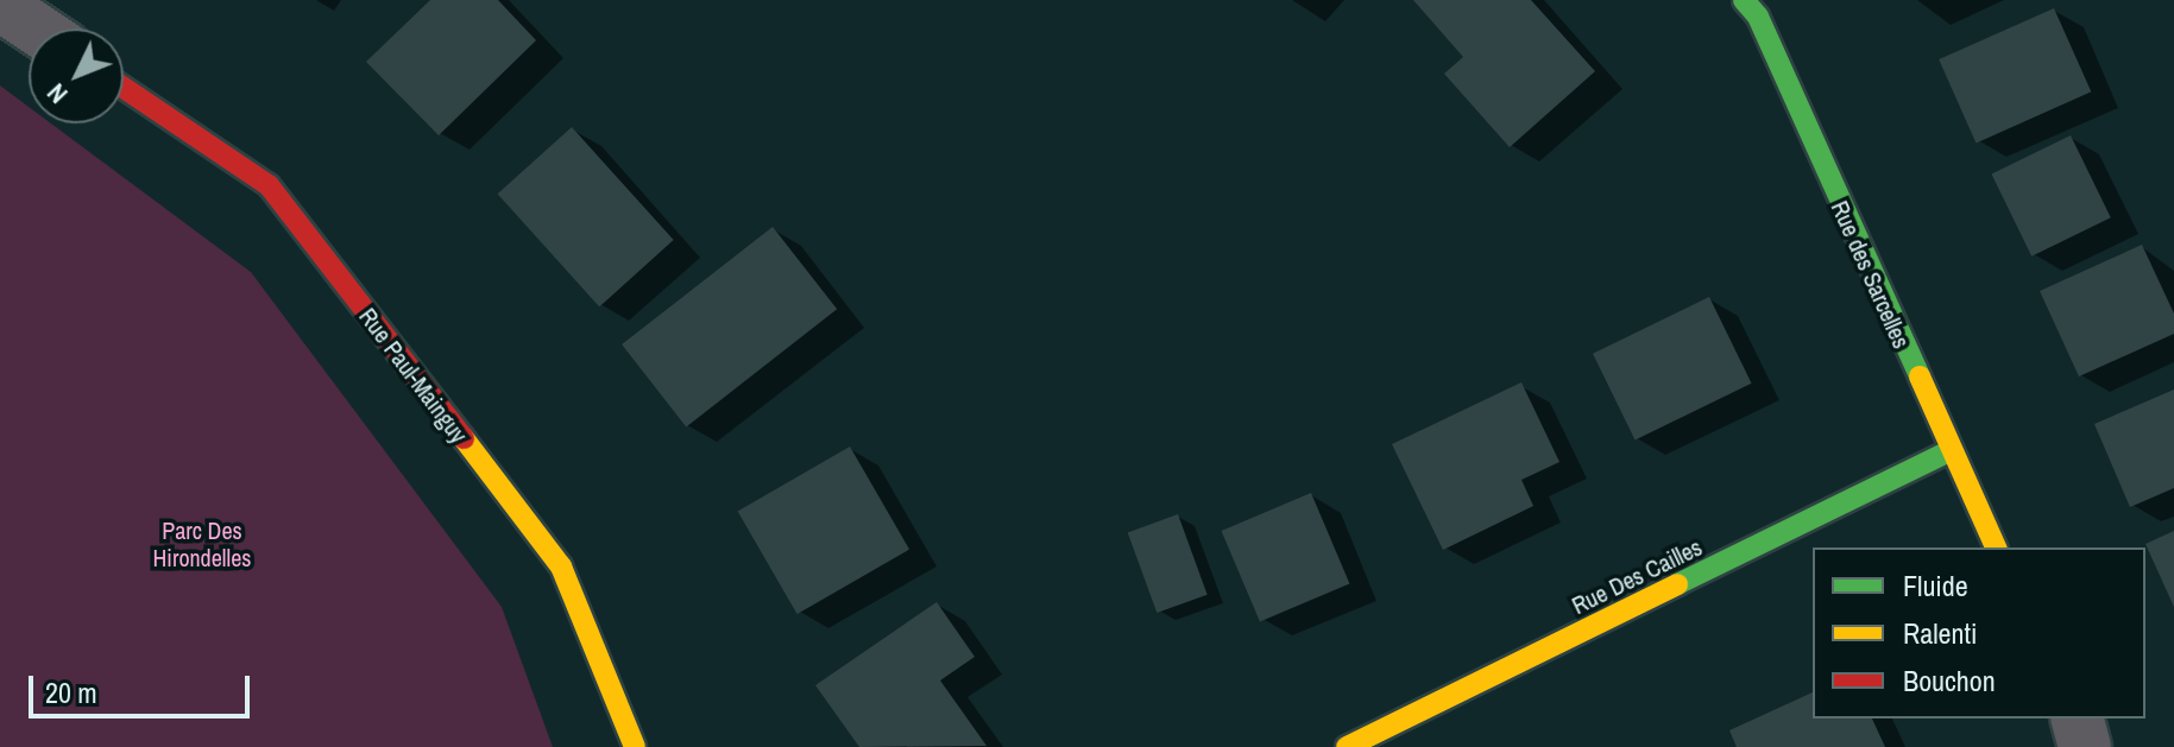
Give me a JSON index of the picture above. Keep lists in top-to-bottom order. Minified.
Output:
{"streets":{"street":["Rue des Sarcelles","Rue Paul-Mainguy","Rue Des Cailles"]},"crossings":[["Rue des Sarcelles","Rue Des Cailles"]],"parks":["Parc Des Hirondelles"],"legend":["Fluide","Ralenti","Bouchon"],"scale_bar":"20 m","north":"bottom left"}
